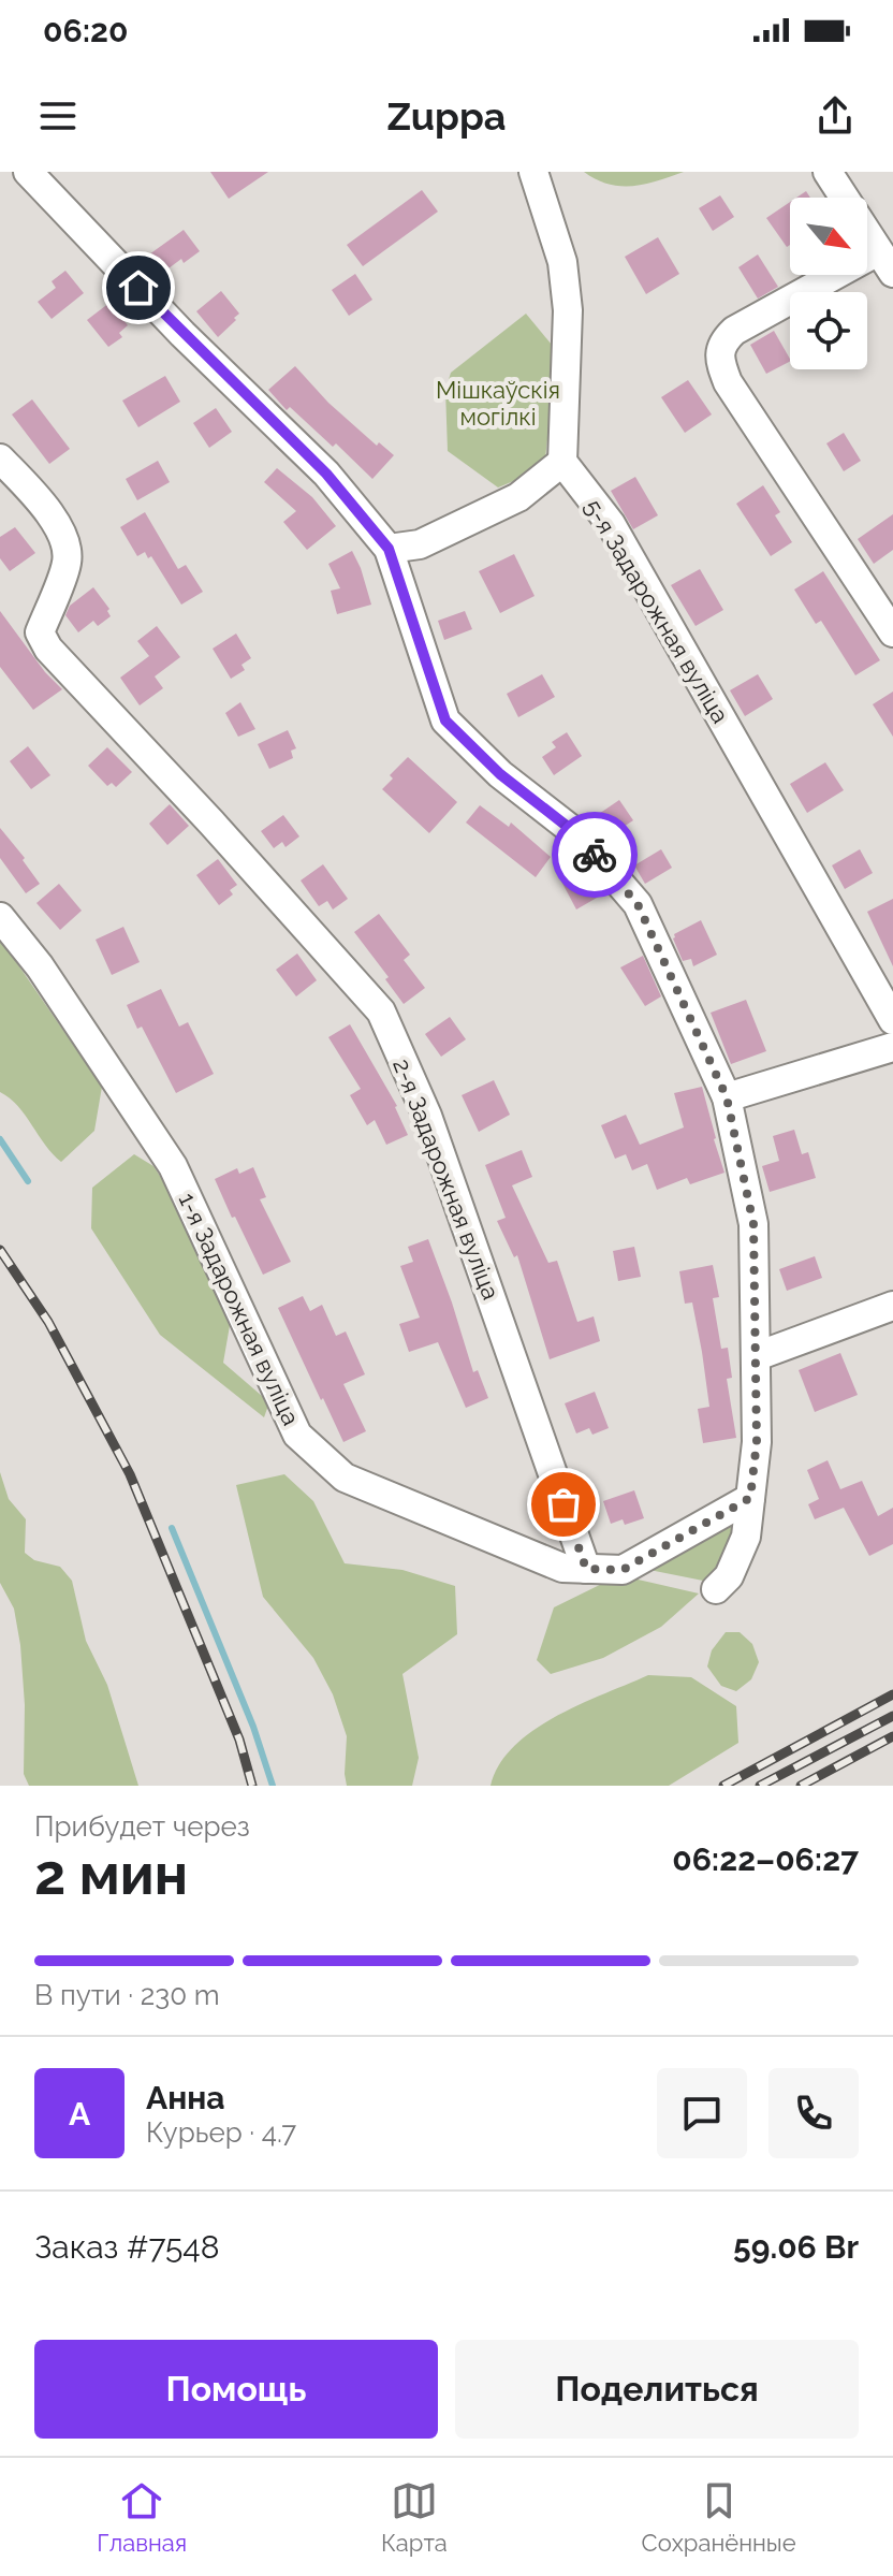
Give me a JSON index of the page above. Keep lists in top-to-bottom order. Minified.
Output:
{"streets":{"street":["5-я Задарожная вуліца","2-я Задарожная вуліца","1-я Задарожная вуліца"]},"crossings":[["2-я Задарожная вуліца","1-я Задарожная вуліца"]],"parks":["Мішкаўскія могілкі"],"north":"bottom right","page":{"status":"06:20","header":"Zuppa","heading":["2 мин","Прибудет через","06:22–06:27"],"panel":["Анна","Курьер · 4.7","Заказ #7548","59.06 Br"],"bar":"В пути · 230 m","round":"А","buttons":["Помощь","Поделиться"],"tabs":["Главная","Карта","Сохранённые"]}}
